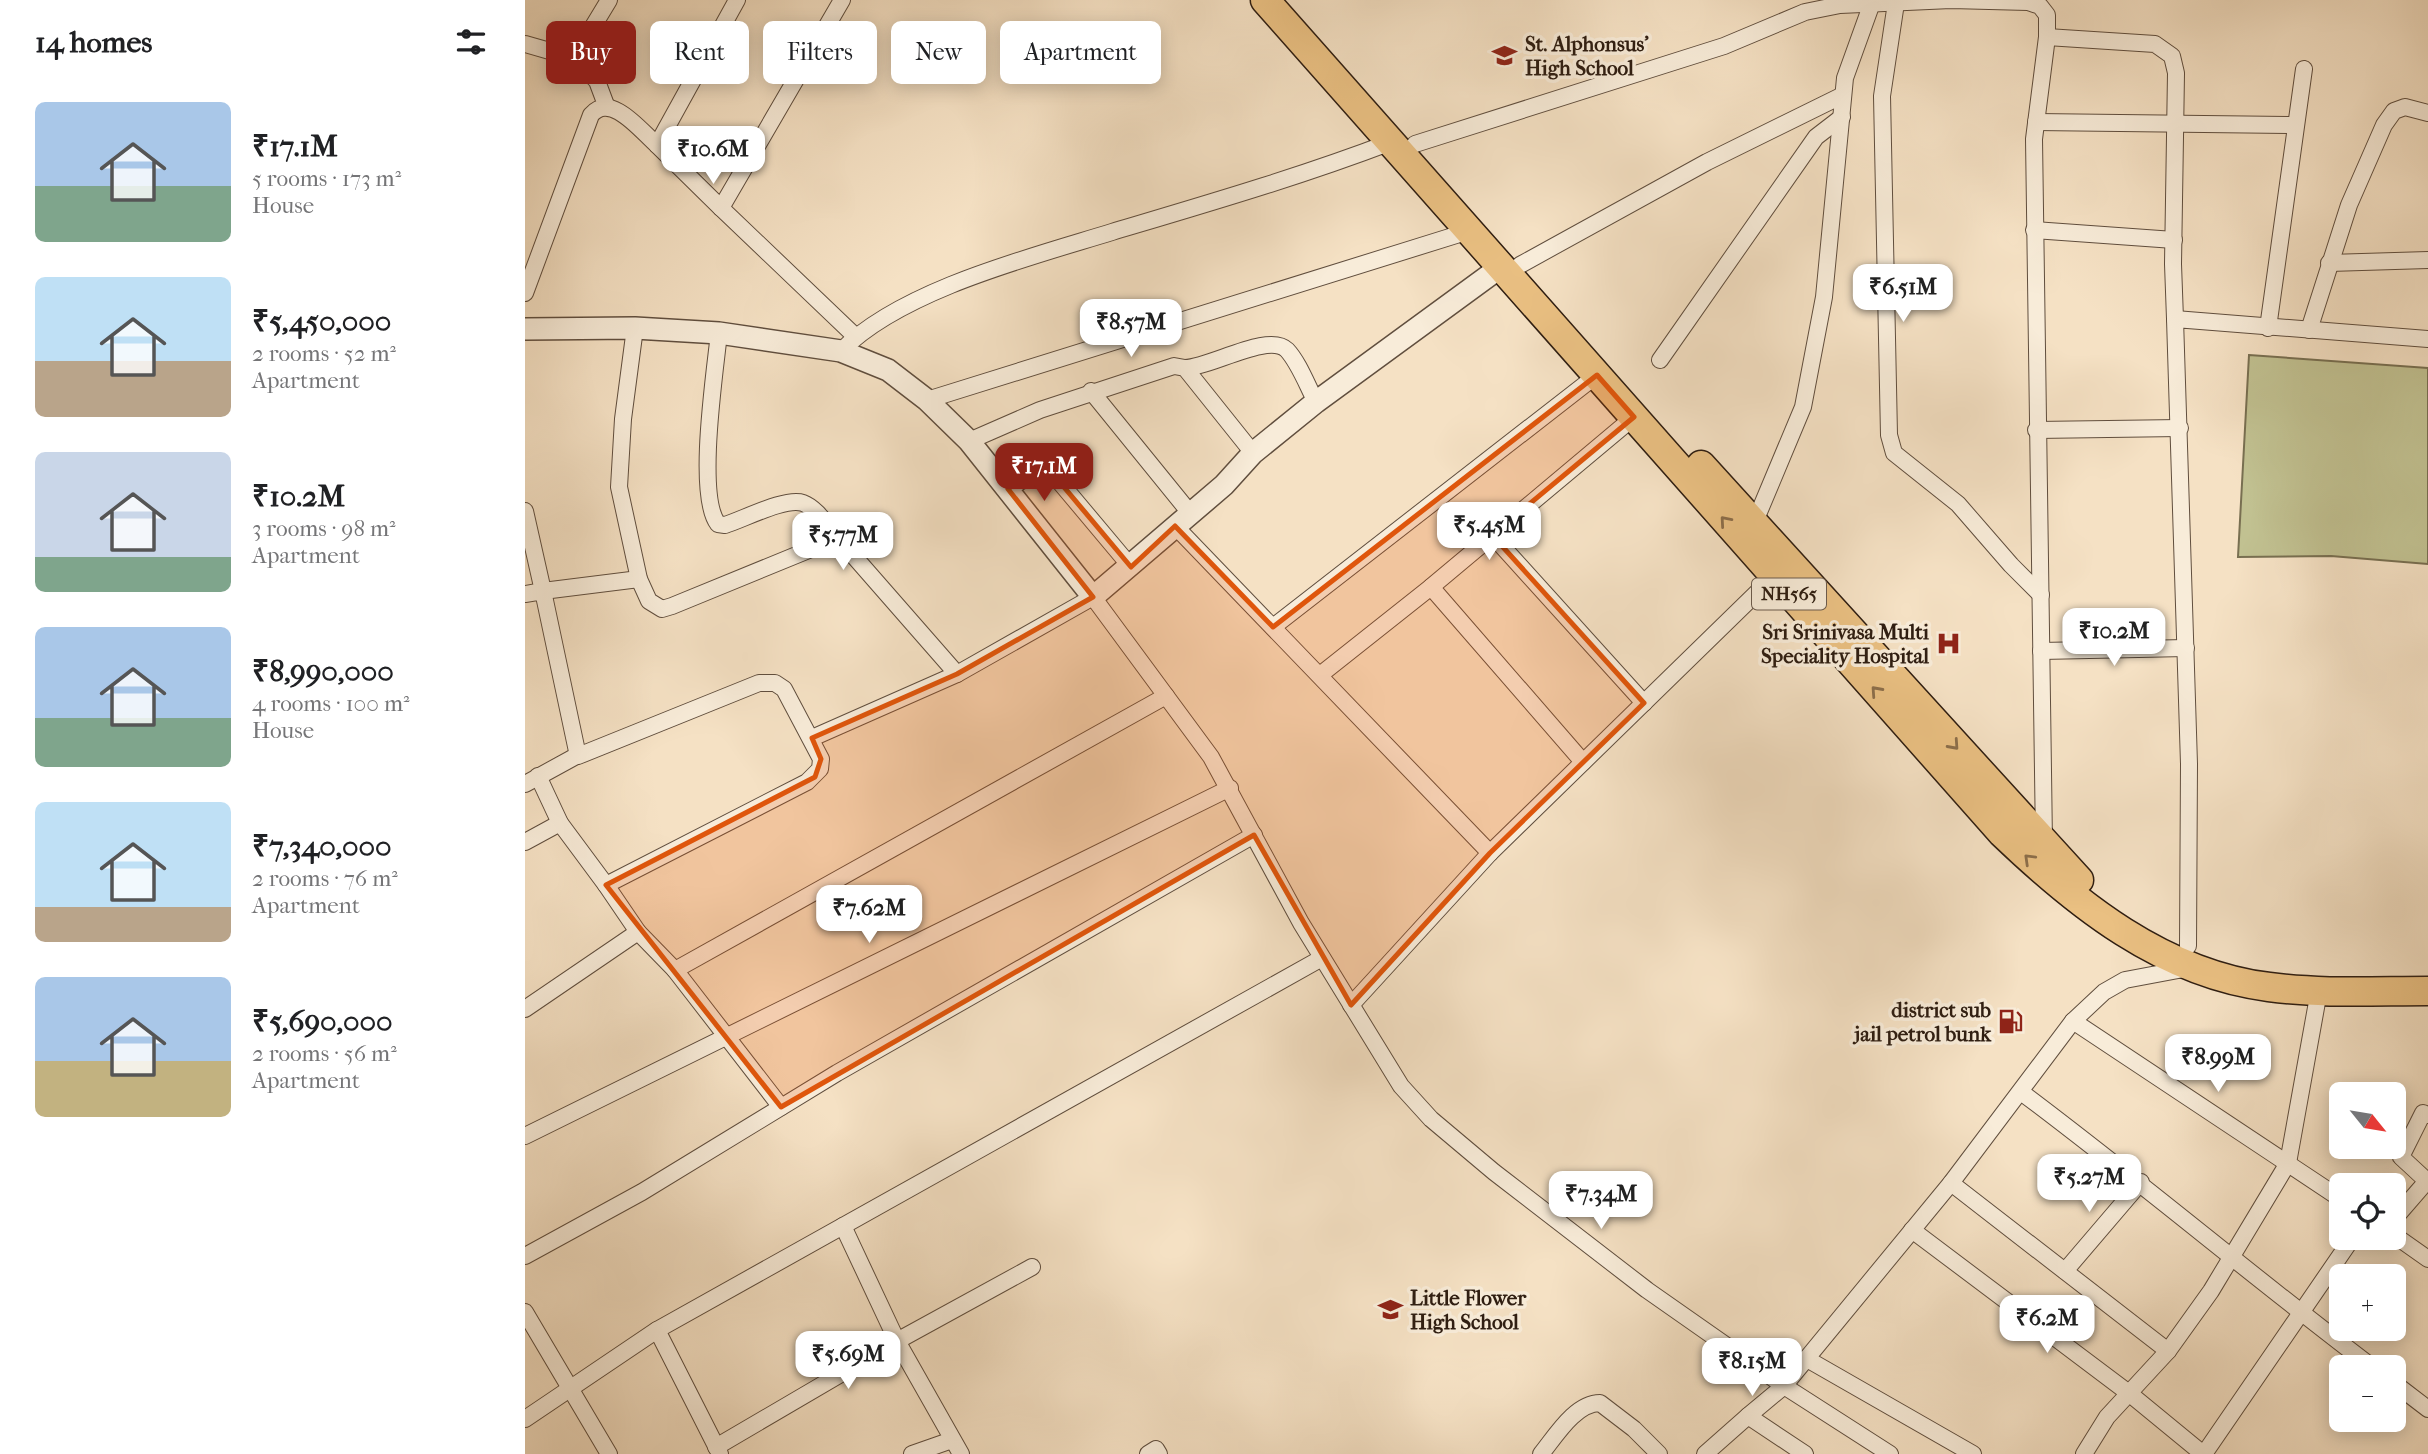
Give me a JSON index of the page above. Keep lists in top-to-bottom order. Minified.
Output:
{"streets":{"highway":["NH565"]},"places":{"school or university":["St. Alphonsus' High School","Little Flower High School"],"hospital":["Sri Srinivasa Multi Speciality Hospital"],"fuel station":["district sub jail petrol bunk"]},"north":"bottom right","page":{"heading":"14 homes","chip":["Buy","Rent","Filters","New","Apartment"],"list":[{"name":"₹17.1M","note":"5 rooms · 173 m² · House"},{"name":"₹5,450,000","note":"2 rooms · 52 m² · Apartment"},{"name":"₹10.2M","note":"3 rooms · 98 m² · Apartment"},{"name":"₹8,990,000","note":"4 rooms · 100 m² · House"},{"name":"₹7,340,000","note":"2 rooms · 76 m² · Apartment"},{"name":"₹5,690,000","note":"2 rooms · 56 m² · Apartment"}],"price":["₹10.6M","₹6.51M","₹8.57M","₹17.1M","₹5.45M","₹5.77M","₹10.2M","₹7.62M","₹8.99M","₹5.27M","₹7.34M","₹6.2M","₹5.69M","₹8.15M"],"map_buttons":["+","−"]}}
